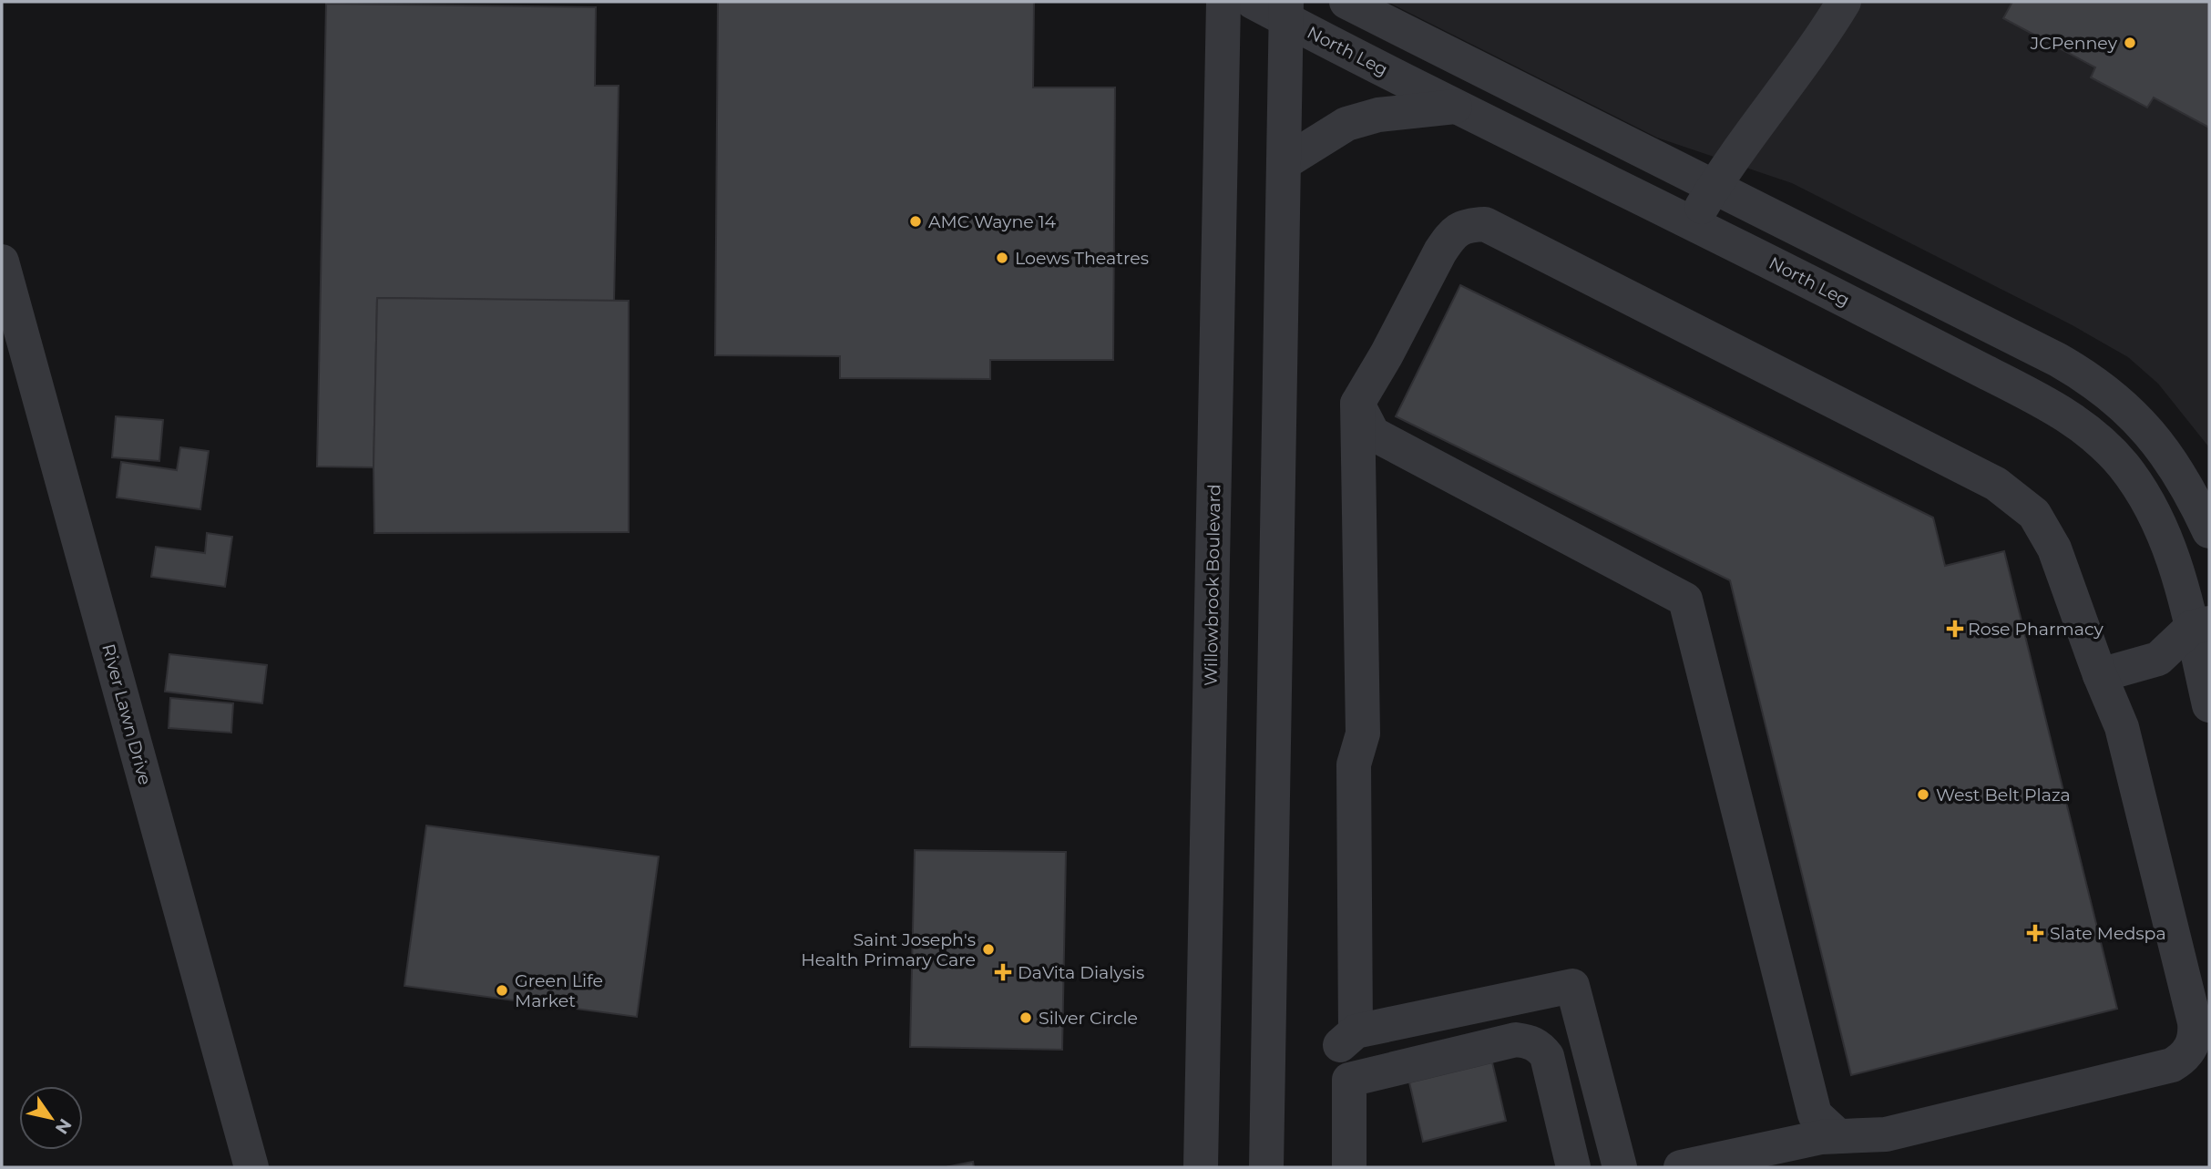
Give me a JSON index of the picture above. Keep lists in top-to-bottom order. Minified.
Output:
{"streets":{"street":["North Leg","Willowbrook Boulevard","River Lawn Drive"]},"places":{"other":["JCPenney","AMC Wayne 14","Loews Theatres","West Belt Plaza","Saint Joseph's Health Primary Care","Green Life Market","Silver Circle"],"health":["Rose Pharmacy","Slate Medspa","DaVita Dialysis"]},"north":"bottom right"}
